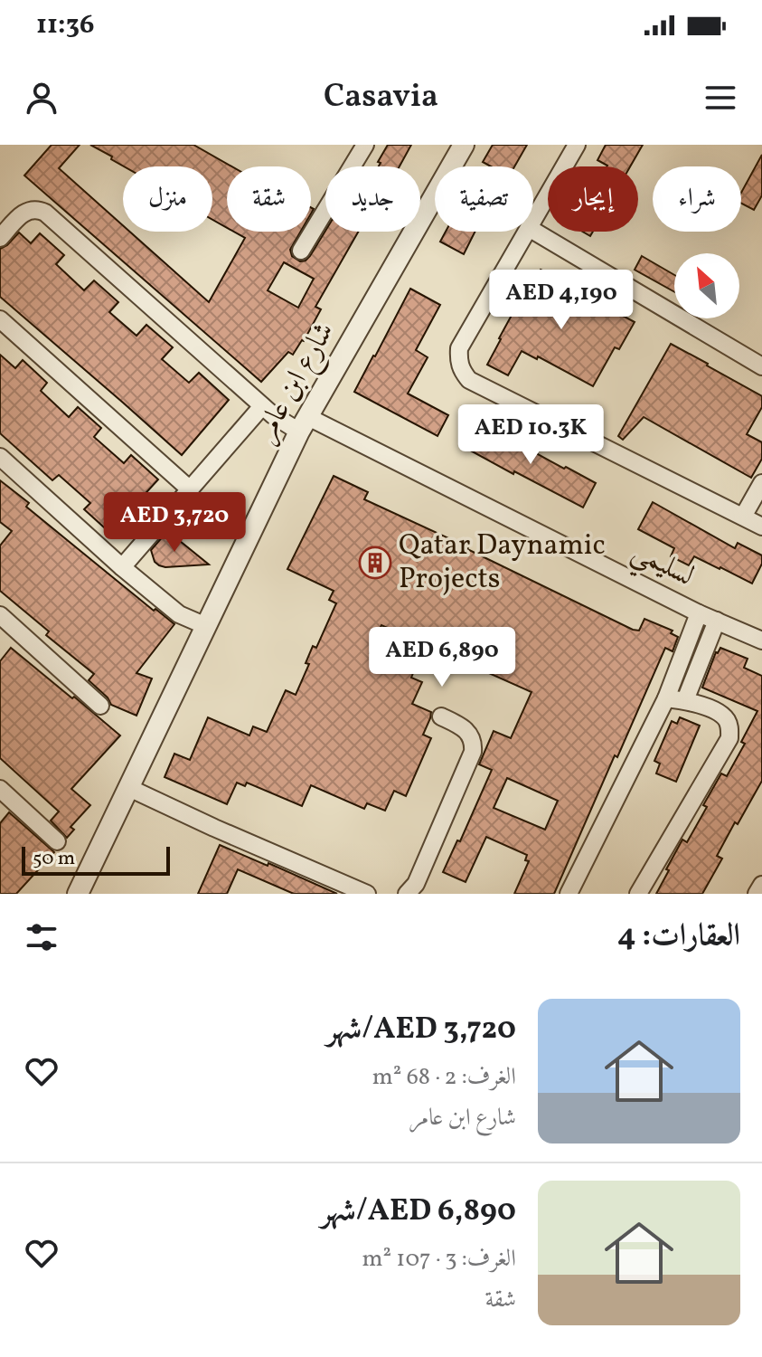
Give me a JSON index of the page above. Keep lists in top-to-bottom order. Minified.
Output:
{"streets":{"street":["شارع ابن عامر","لسليمي"]},"crossings":[["شارع ابن عامر","لسليمي"]],"places":{"building":["Qatar Daynamic Projects"]},"scale_bar":"50 m","north":"top left","page":{"status":"11:36","header":"Casavia","chip":["شراء","إيجار","تصفية","جديد","شقة","منزل"],"price":["AED 4,190","AED 10.3K","AED 3,720","AED 6,890"],"scale":"50 m","heading":"العقارات: 4","list":[{"name":"AED 3,720/شهر","note":"الغرف: 2 · 68 m² · شارع ابن عامر"},{"name":"AED 6,890/شهر","note":"الغرف: 3 · 107 m² · شقة"}]}}
